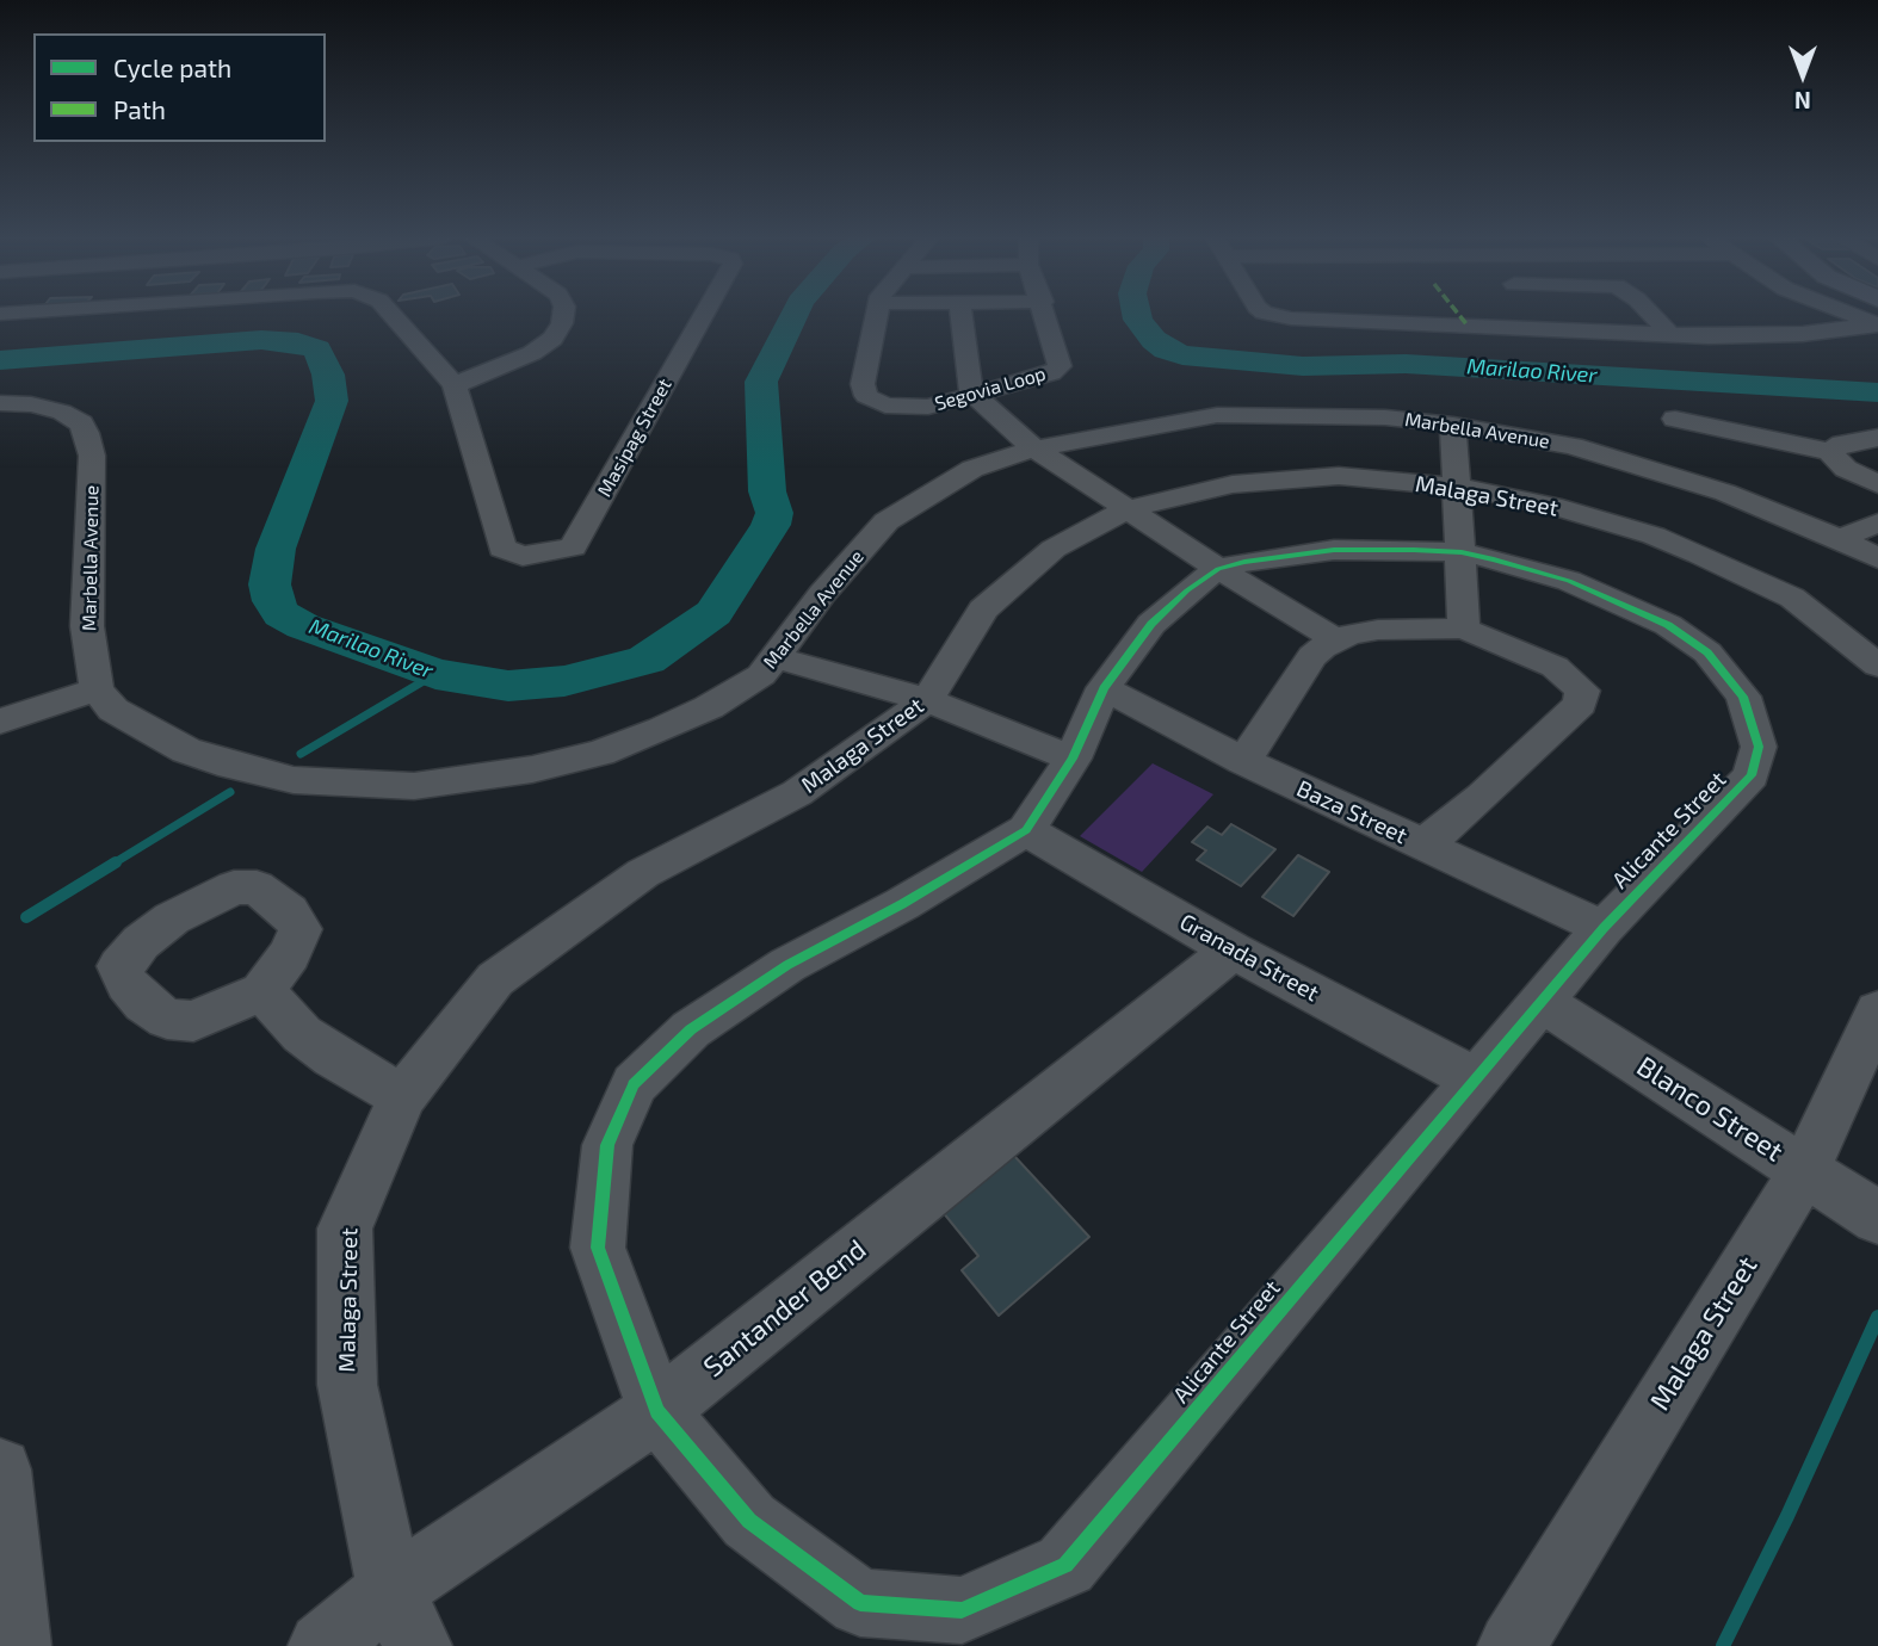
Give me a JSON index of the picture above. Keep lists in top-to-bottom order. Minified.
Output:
{"streets":{"street":["Segovia Loop","Marbella Avenue","Masipag Street","Malaga Street","Baza Street","Alicante Street","Granada Street","Blanco Street","Santander Bend"]},"crossings":[["Malaga Street","Blanco Street"],["Malaga Street","Santander Bend"],["Baza Street","Alicante Street"],["Alicante Street","Granada Street"],["Alicante Street","Blanco Street"],["Alicante Street","Santander Bend"],["Granada Street","Santander Bend"]],"water":["Marilao River"],"legend":["Cycle path","Path"],"north":"bottom"}
